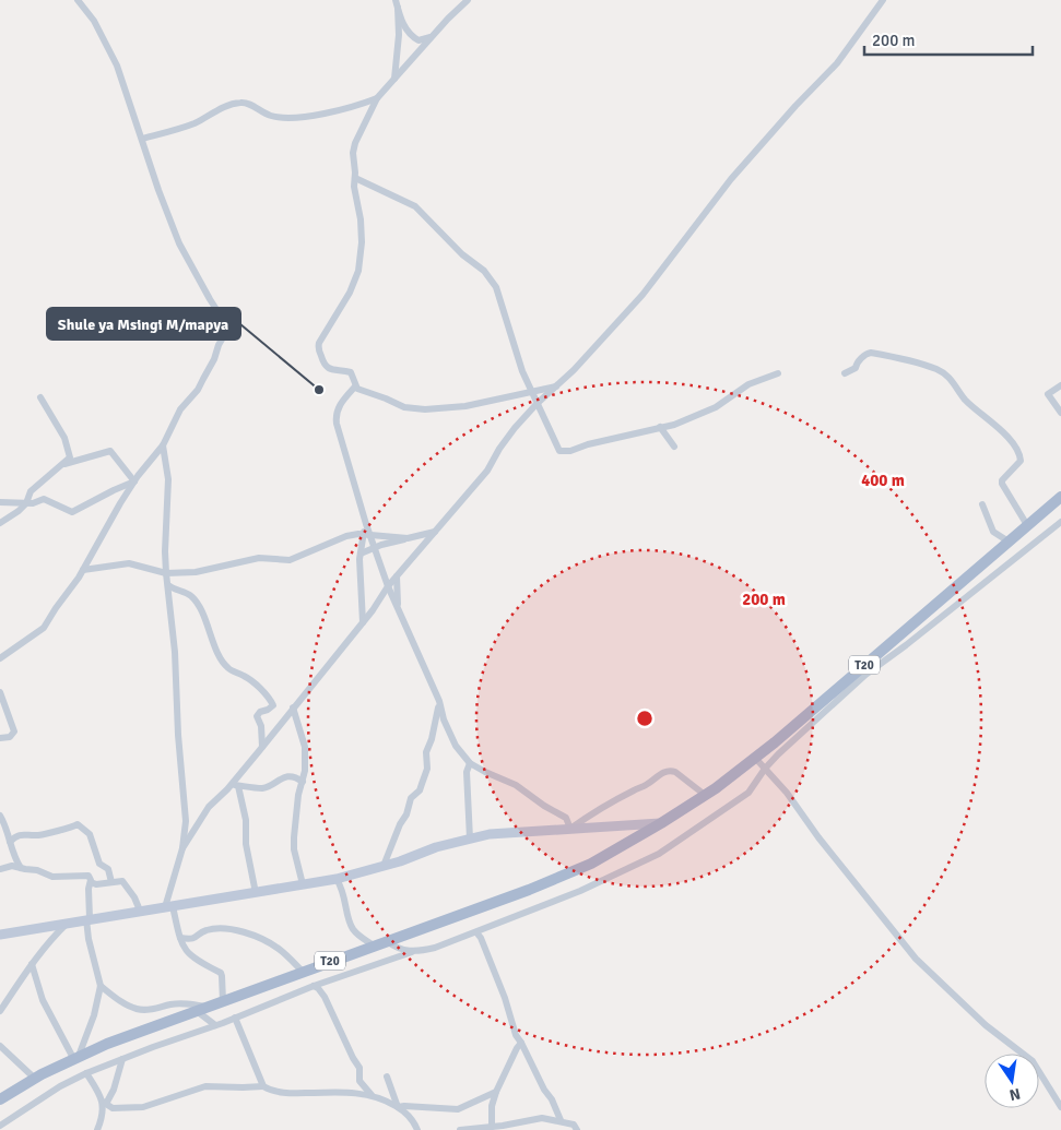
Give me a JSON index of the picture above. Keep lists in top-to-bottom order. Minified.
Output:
{"streets":{"main road":["T20"]},"places":["Shule ya Msingi M/mapya"],"scale_bar":"200 m","north":"bottom","rings":["400 m","200 m"]}
